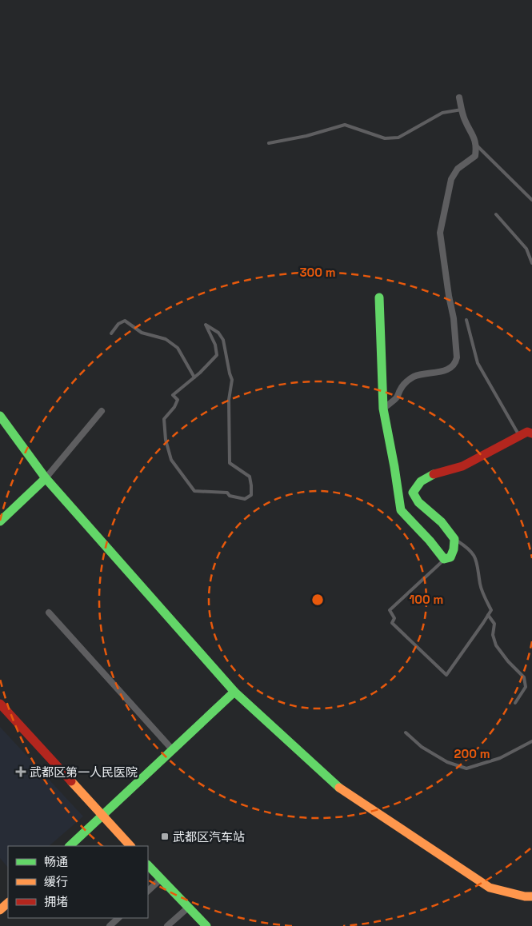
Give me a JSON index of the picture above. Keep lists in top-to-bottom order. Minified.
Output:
{"places":{"health":["武都区第一人民医院"],"transit":["武都区汽车站"]},"legend":["畅通","缓行","拥堵"],"rings":["300 m","100 m","200 m"]}
